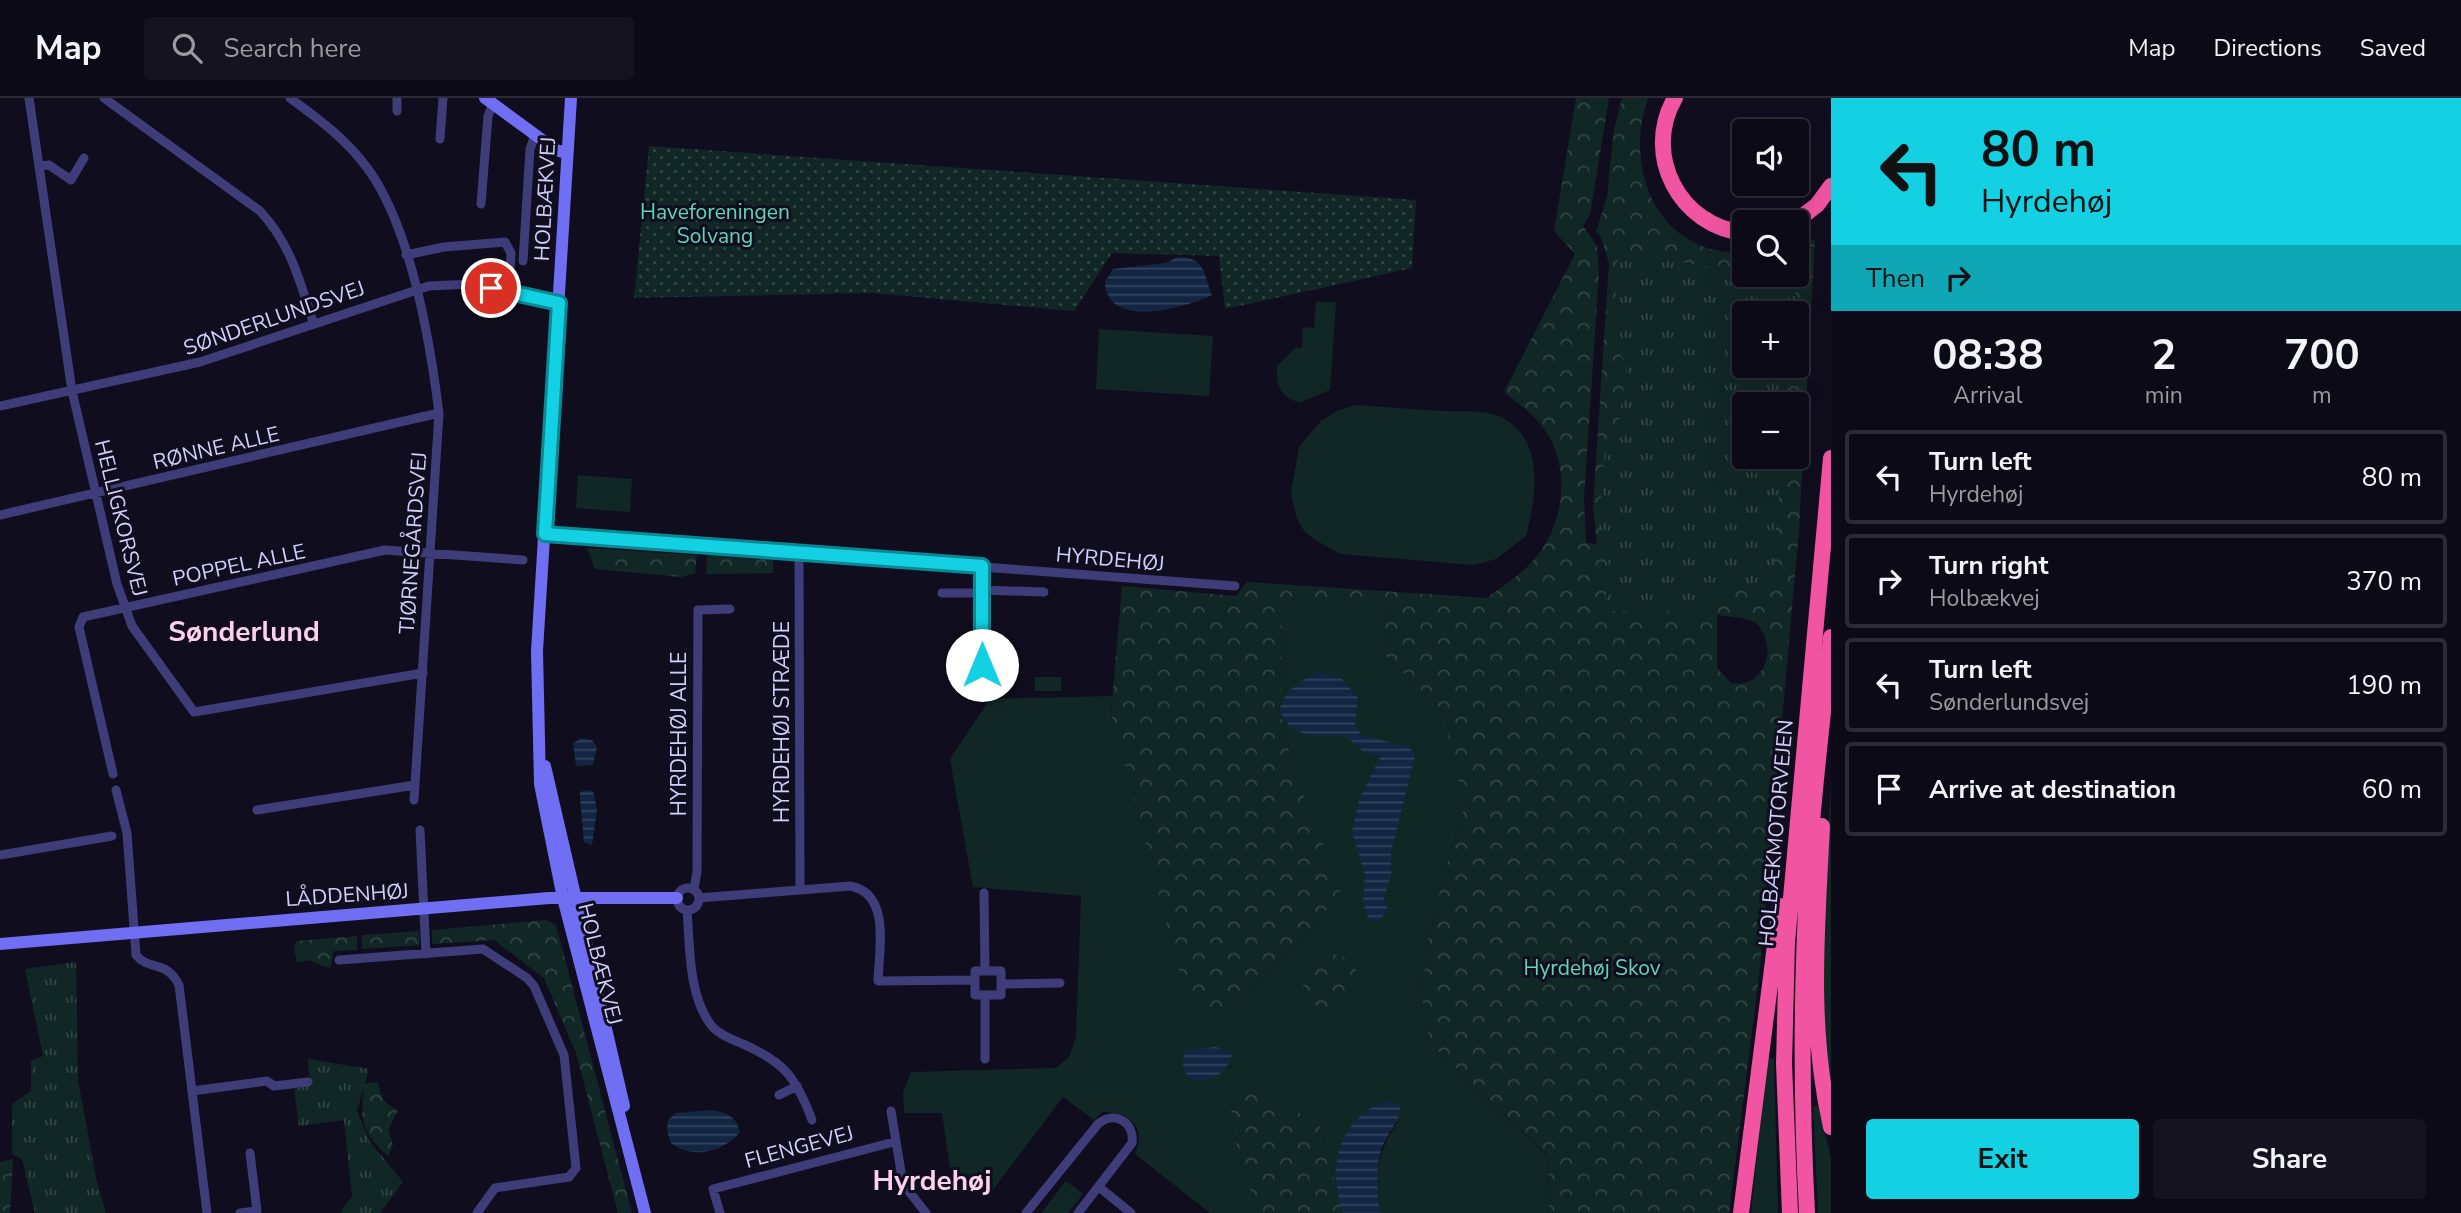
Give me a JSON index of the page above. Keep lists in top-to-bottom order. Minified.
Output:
{"streets":{"highway":["HOLBÆKMOTORVEJEN"],"street":["HOLBÆKVEJ","SØNDERLUNDSVEJ","RØNNE ALLE","HELLIGKORSVEJ","TJØRNEGÅRDSVEJ","HYRDEHØJ","POPPEL ALLE","HYRDEHØJ STRÆDE","HYRDEHØJ ALLE","LÅDDENHØJ","FLENGEVEJ"]},"crossings":[["HOLBÆKVEJ","SØNDERLUNDSVEJ"],["HOLBÆKVEJ","HYRDEHØJ"],["HOLBÆKVEJ","LÅDDENHØJ"],["SØNDERLUNDSVEJ","HELLIGKORSVEJ"],["SØNDERLUNDSVEJ","TJØRNEGÅRDSVEJ"],["RØNNE ALLE","HELLIGKORSVEJ"],["RØNNE ALLE","TJØRNEGÅRDSVEJ"],["HELLIGKORSVEJ","TJØRNEGÅRDSVEJ"],["HELLIGKORSVEJ","POPPEL ALLE"],["TJØRNEGÅRDSVEJ","POPPEL ALLE"],["HYRDEHØJ","HYRDEHØJ STRÆDE"]],"districts":["Sønderlund","Hyrdehøj"],"parks":["Haveforeningen Solvang","Hyrdehøj Skov"],"page":{"header":"Map","search":"Search here","nav":["Map","Directions","Saved"],"turn":["80 m","Hyrdehøj"],"map_buttons":["+","−"],"then":"Then","eta":["08:38","Arrival","2","min","700","m"],"list":[{"name":"Turn left","note":"Hyrdehøj","value":"80 m"},{"name":"Turn right","note":"Holbækvej","value":"370 m"},{"name":"Turn left","note":"Sønderlundsvej","value":"190 m"},{"name":"Arrive at destination","value":"60 m"}],"buttons":["Exit","Share"]}}
